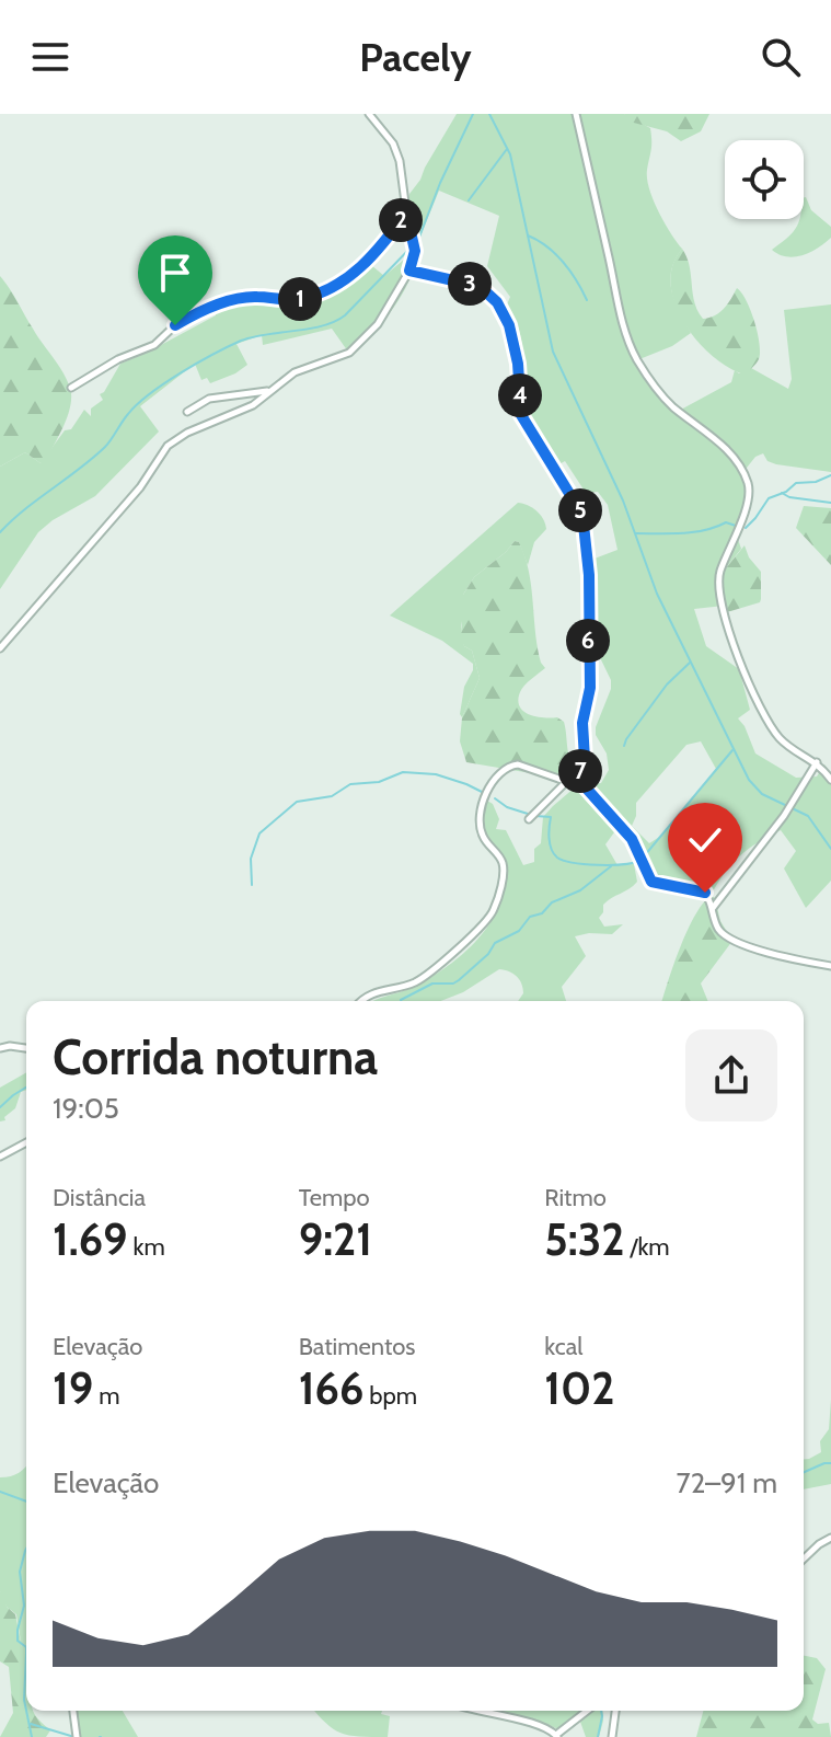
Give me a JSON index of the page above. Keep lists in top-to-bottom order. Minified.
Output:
{"page":{"header":"Pacely","pins":["2","3","1","4","5","6","7"],"heading":["Corrida noturna","19:05"],"stats":[["Distância","1.69 km"],["Tempo","9:21"],["Ritmo","5:32 /km"],["Elevação","19 m"],["Batimentos","166 bpm"],["kcal","102"]],"chart":["Elevação","72–91 m"]}}
